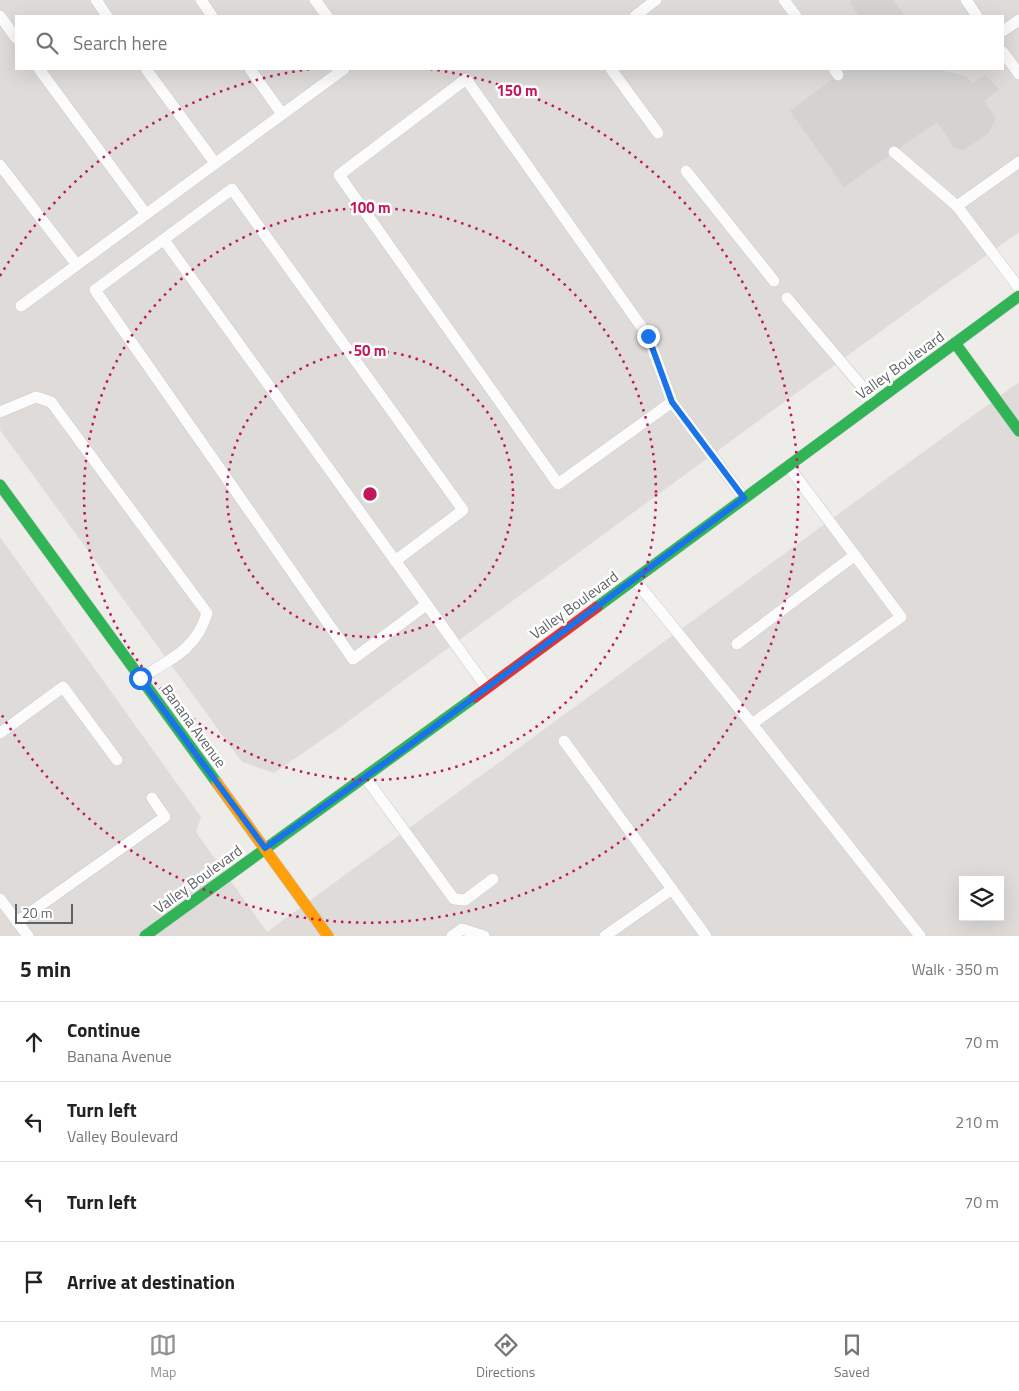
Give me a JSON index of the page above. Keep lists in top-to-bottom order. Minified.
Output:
{"streets":{"main road":["Valley Boulevard","Banana Avenue"]},"crossings":[["Valley Boulevard","Banana Avenue"]],"scale_bar":"20 m","page":{"search":"Search here","scale":"20 m","heading":["5 min","Walk · 350 m"],"list":[["Continue","Banana Avenue","70 m"],["Turn left","Valley Boulevard","210 m"],["Turn left","70 m"],"Arrive at destination"],"nav":["Map","Directions","Saved"]},"rings":["150 m","100 m","50 m"]}
